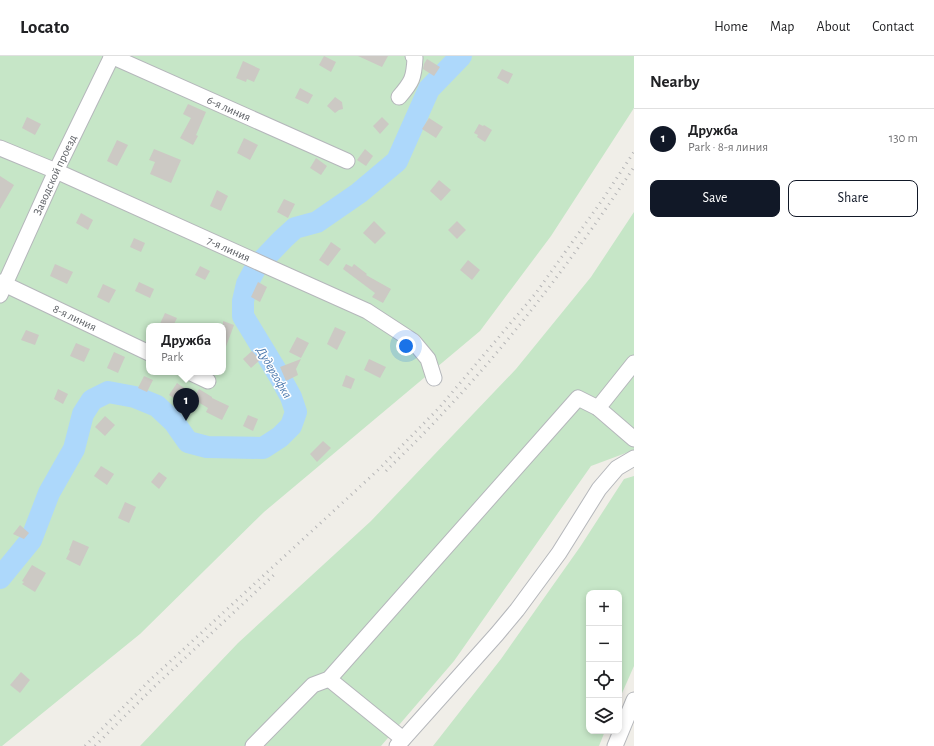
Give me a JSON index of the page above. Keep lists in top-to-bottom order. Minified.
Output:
{"streets":{"street":["6-я линия","Заводской проезд","7-я линия","8-я линия"]},"crossings":[["6-я линия","Заводской проезд"],["Заводской проезд","7-я линия"],["Заводской проезд","8-я линия"]],"water":["Дудергофка"],"page":{"header":"Locato","nav":["Home","Map","About","Contact"],"heading":"Nearby","list":[{"mark":"1","name":"Дружба","note":"Park · 8-я линия","value":"130 m"}],"buttons":["Save","Share"],"popup":["Дружба","Park"],"pins":"1","map_buttons":["+","−"]}}
